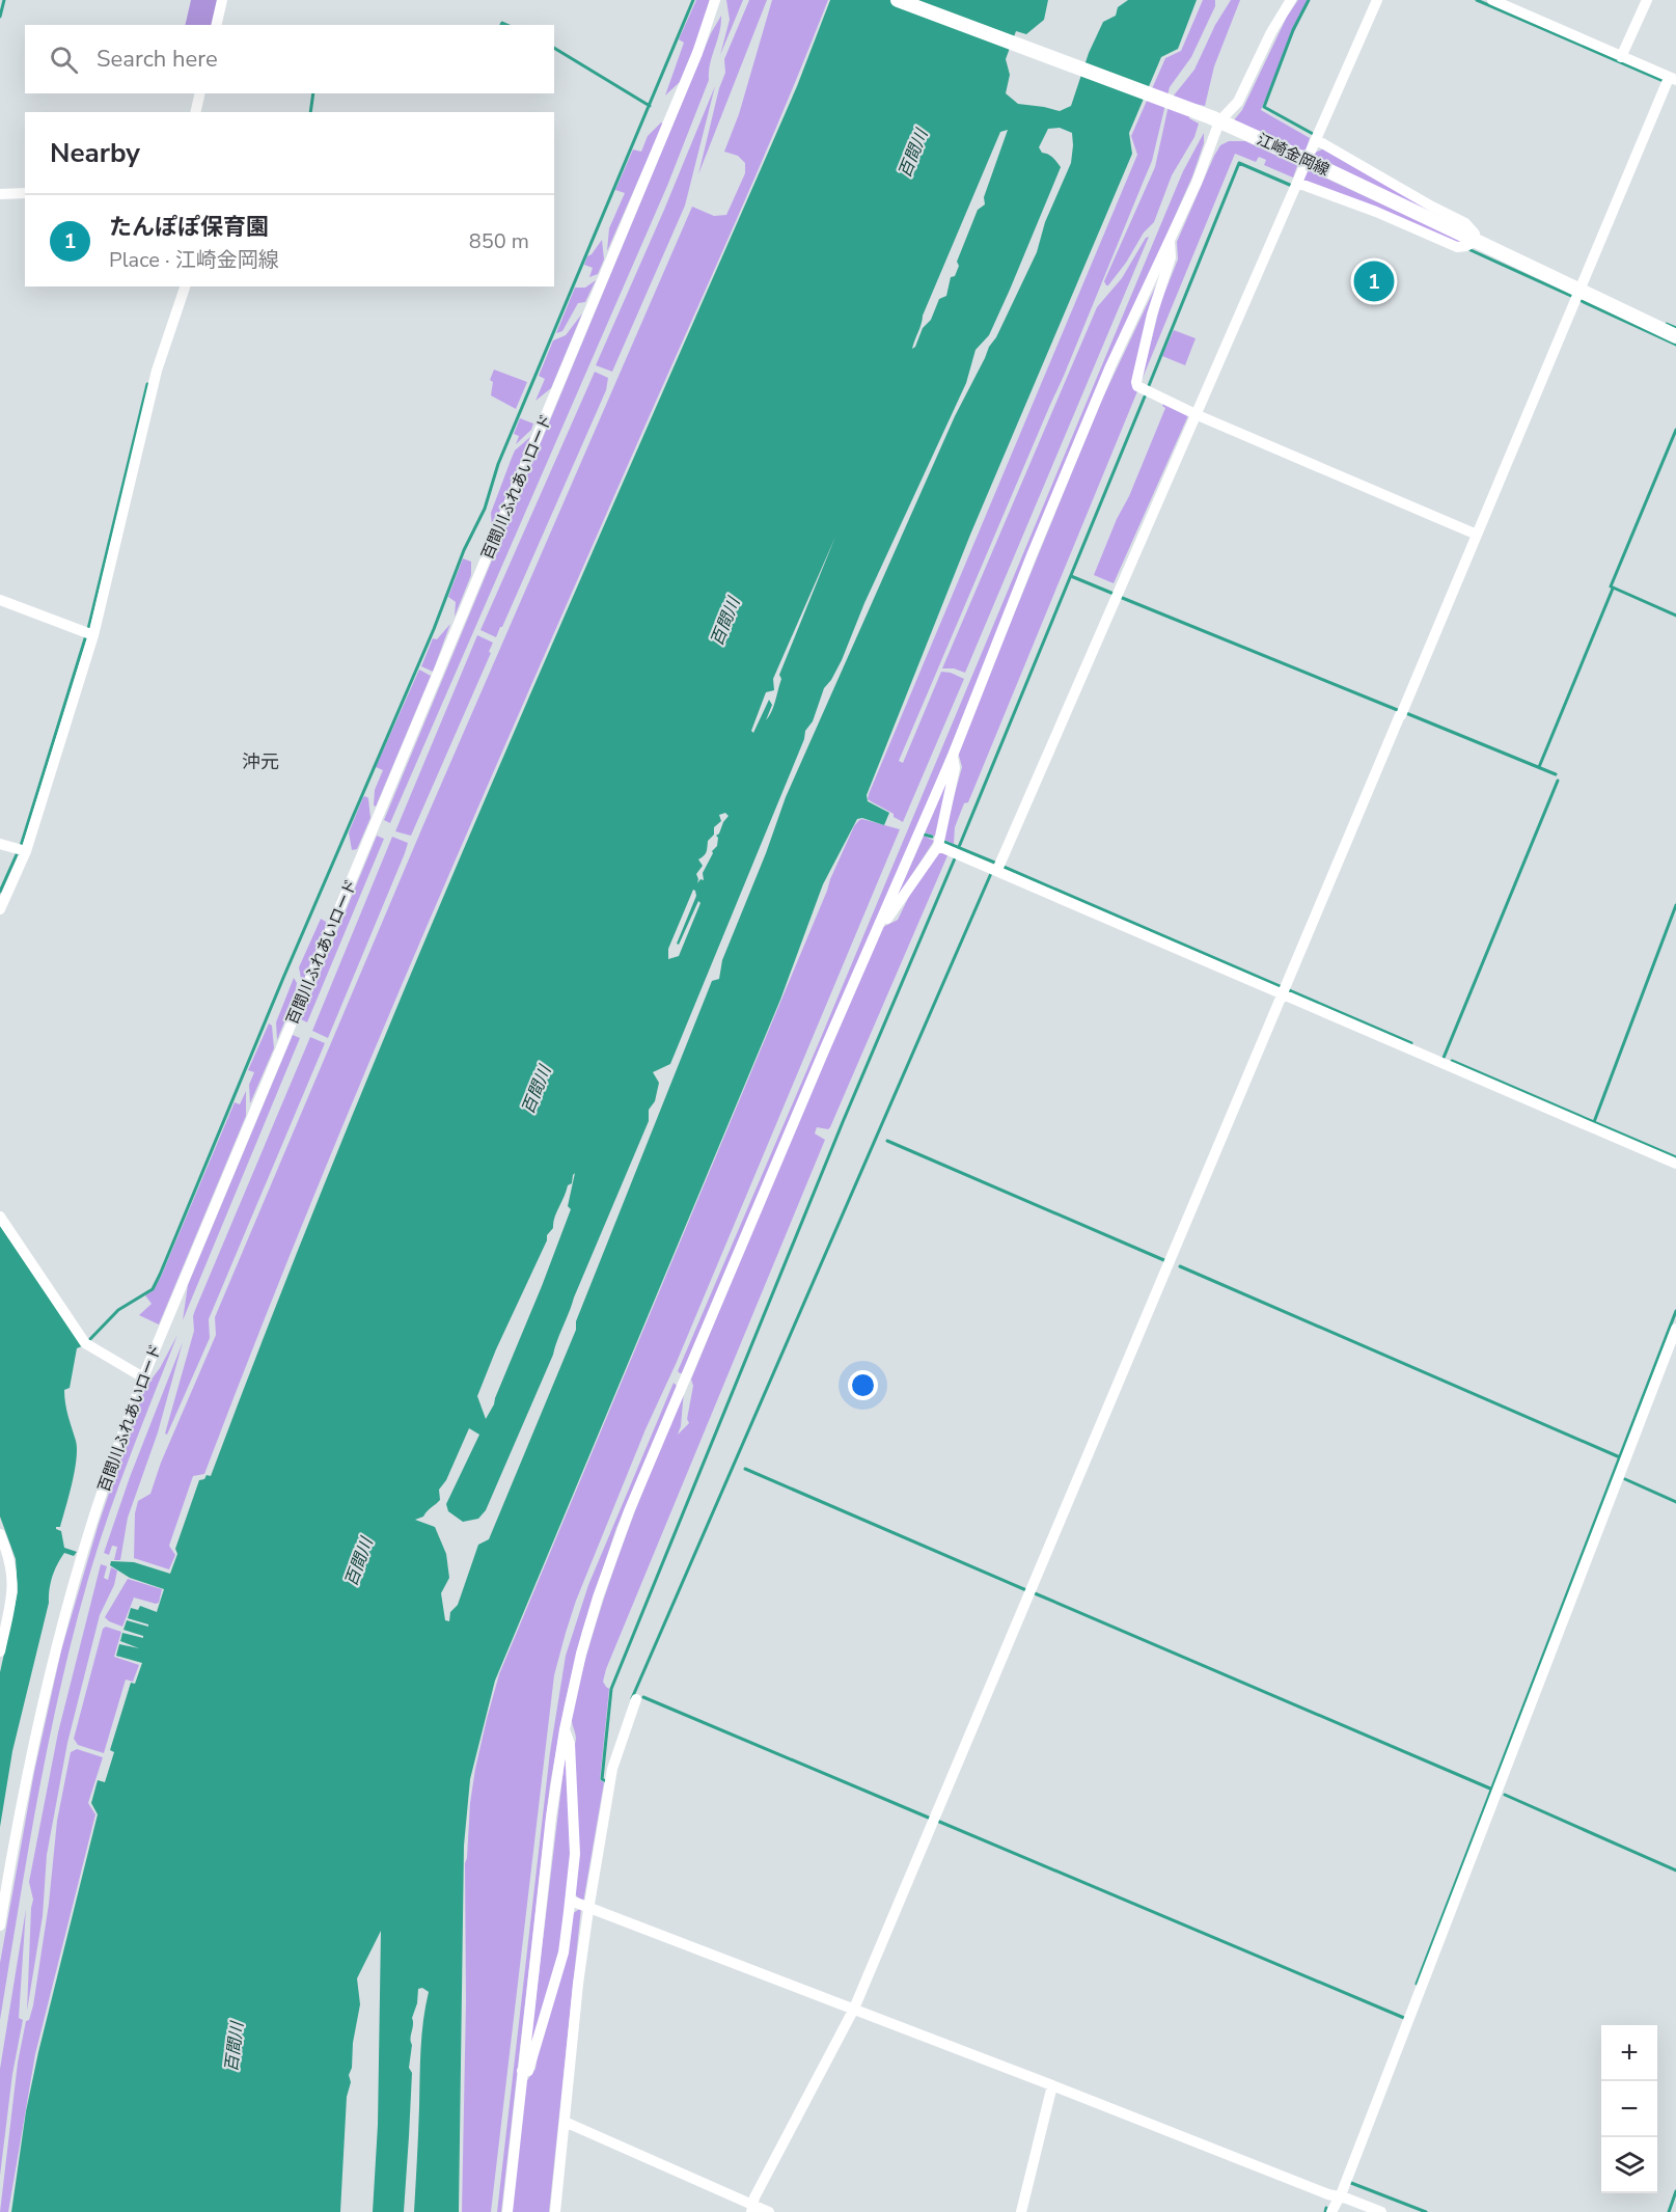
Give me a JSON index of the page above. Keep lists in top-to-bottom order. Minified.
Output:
{"streets":{"main road":["江崎金岡線"],"street":["百間川ふれあいロード"]},"districts":["沖元"],"water":["百間川"],"page":{"search":"Search here","heading":"Nearby","list":[{"mark":"1","name":"たんぽぽ保育園","note":"Place · 江崎金岡線","value":"850 m"}],"pins":"1","map_buttons":["+","−"]}}
